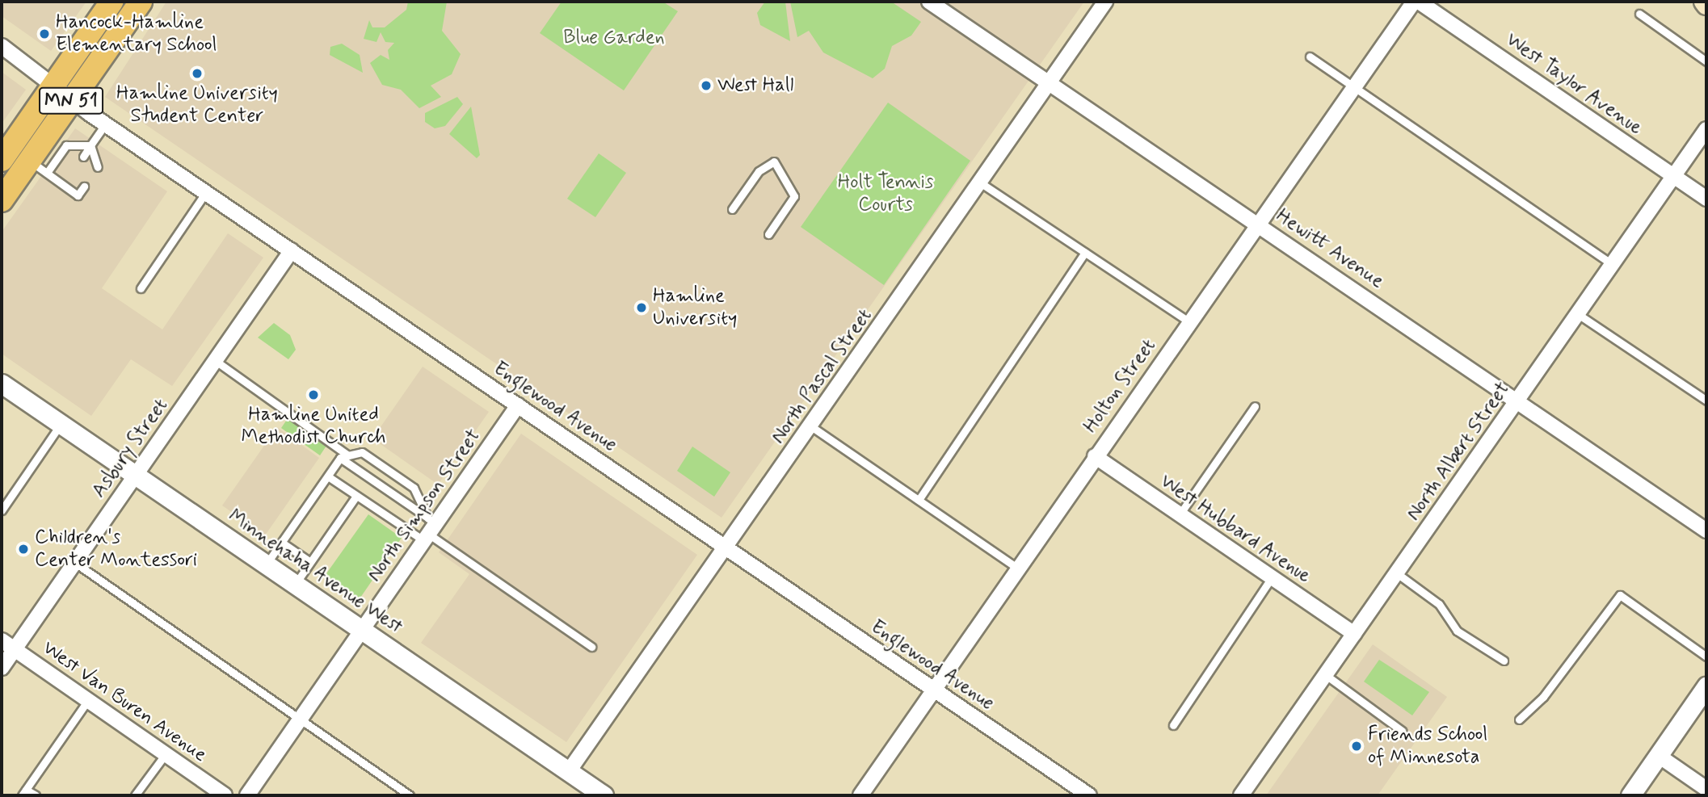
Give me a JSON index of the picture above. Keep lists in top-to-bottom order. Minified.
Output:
{"streets":{"main road":["MN 51"],"street":["West Taylor Avenue","Hewitt Avenue","North Pascal Street","Holton Street","Englewood Avenue","Asbury Street","North Albert Street","North Simpson Street","West Hubbard Avenue","Minnehaha Avenue West","West Van Buren Avenue"]},"crossings":[["West Taylor Avenue","North Albert Street"],["MN 51","Englewood Avenue"],["Hewitt Avenue","North Pascal Street"],["Hewitt Avenue","Holton Street"],["Hewitt Avenue","North Albert Street"],["North Pascal Street","Englewood Avenue"],["North Pascal Street","Minnehaha Avenue West"],["Holton Street","Englewood Avenue"],["Holton Street","West Hubbard Avenue"],["Englewood Avenue","Asbury Street"],["Englewood Avenue","North Simpson Street"],["Asbury Street","Minnehaha Avenue West"],["Asbury Street","West Van Buren Avenue"],["North Albert Street","West Hubbard Avenue"],["North Simpson Street","Minnehaha Avenue West"]],"parks":["Blue Garden","Holt Tennis Courts"],"places":["Hancock-Hamline Elementary School","Hamline University Student Center","West Hall","Hamline University","Hamline United Methodist Church","Children's Center Montessori","Friends School of Minnesota"]}
